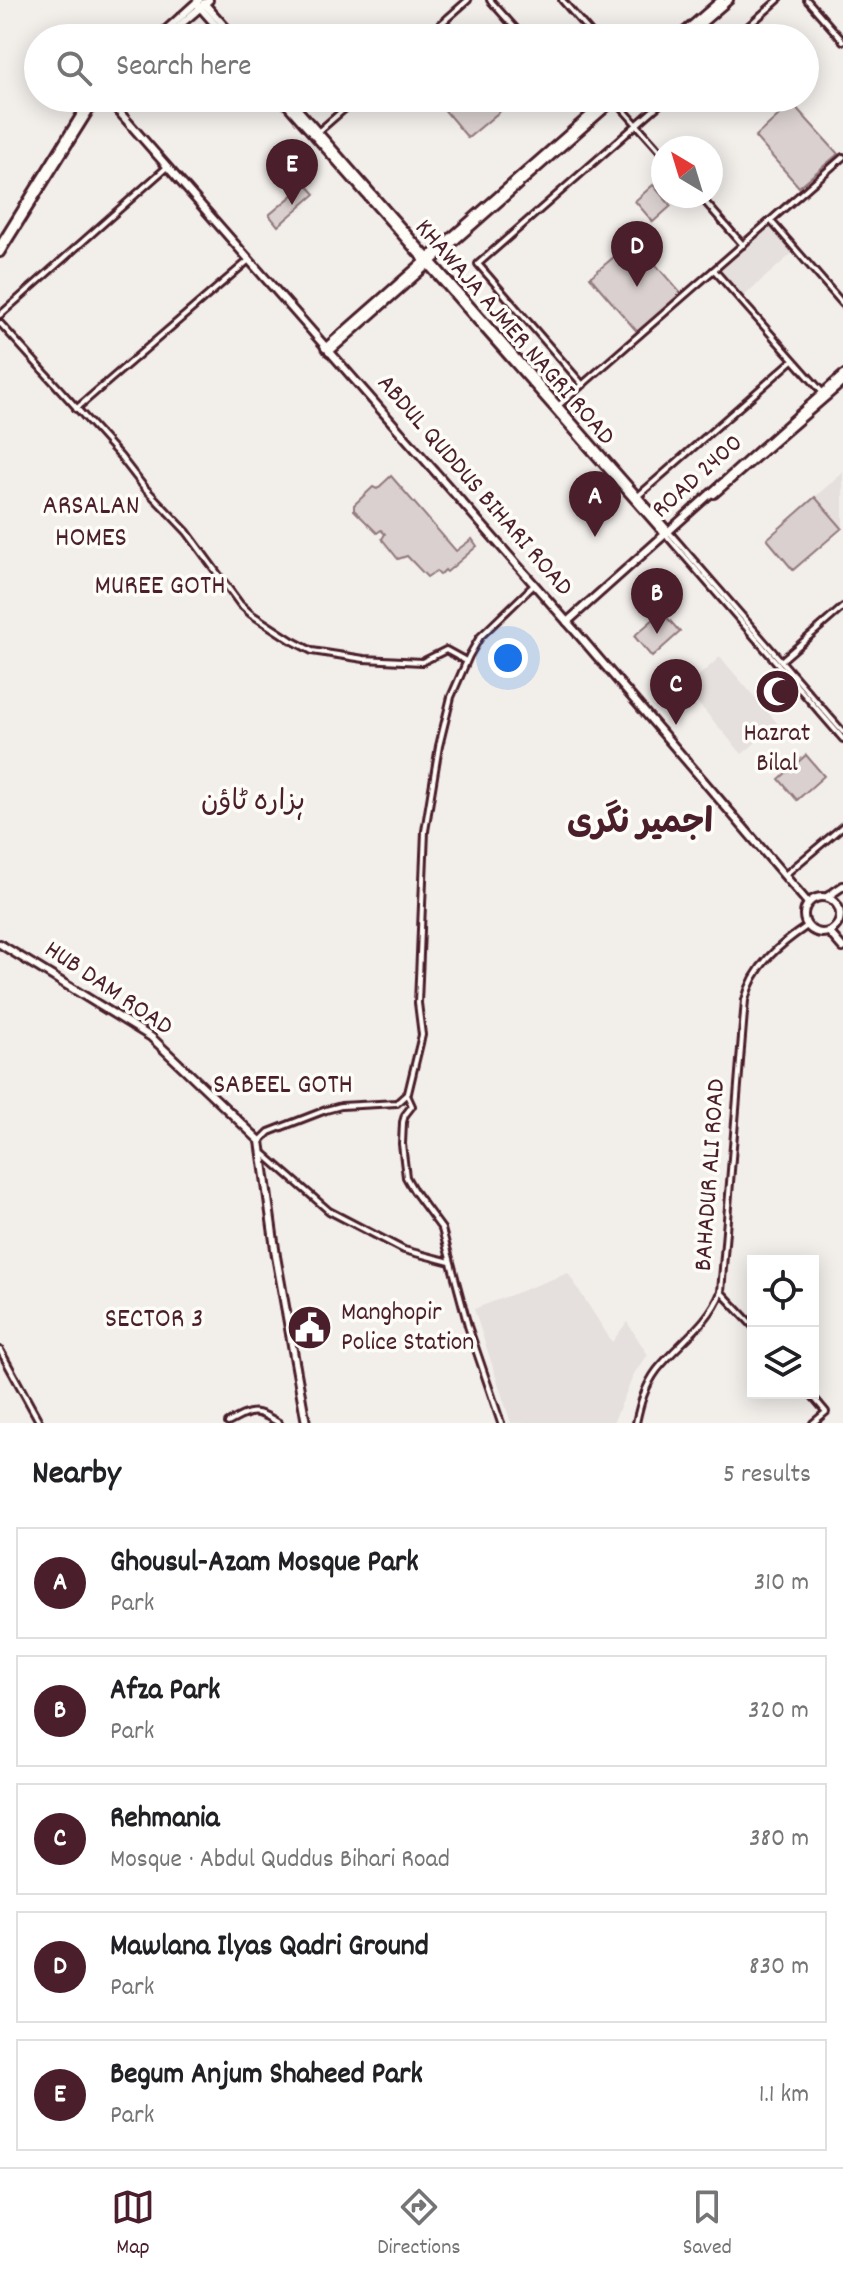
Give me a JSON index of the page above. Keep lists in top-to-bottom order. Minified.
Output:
{"streets":{"main road":["KHAWAJA AJMER NAGRI ROAD","ROAD 2400","ABDUL QUDDUS BIHARI ROAD","HUB DAM ROAD"],"street":["BAHADUR ALI ROAD"]},"crossings":[["KHAWAJA AJMER NAGRI ROAD","ROAD 2400"],["ROAD 2400","ABDUL QUDDUS BIHARI ROAD"],["ABDUL QUDDUS BIHARI ROAD","BAHADUR ALI ROAD"]],"districts":["ARSALAN HOMES","MUREE GOTH","ہزارہ ٹاؤن","اجمیر نگری","SABEEL GOTH","SECTOR 3"],"places":{"mosque":["Hazrat Bilal"],"public building":["Manghopir Police Station"]},"north":"top left","page":{"search":"Search here","pins":["E","D","A","B","C"],"heading":["Nearby","5 results"],"list":[{"mark":"A","name":"Ghousul-Azam Mosque Park","note":"Park","value":"310 m"},{"mark":"B","name":"Afza Park","note":"Park","value":"320 m"},{"mark":"C","name":"Rehmania","note":"Mosque · Abdul Quddus Bihari Road","value":"380 m"},{"mark":"D","name":"Mawlana Ilyas Qadri Ground","note":"Park","value":"830 m"},{"mark":"E","name":"Begum Anjum Shaheed Park","note":"Park","value":"1.1 km"}],"nav":["Map","Directions","Saved"]}}
